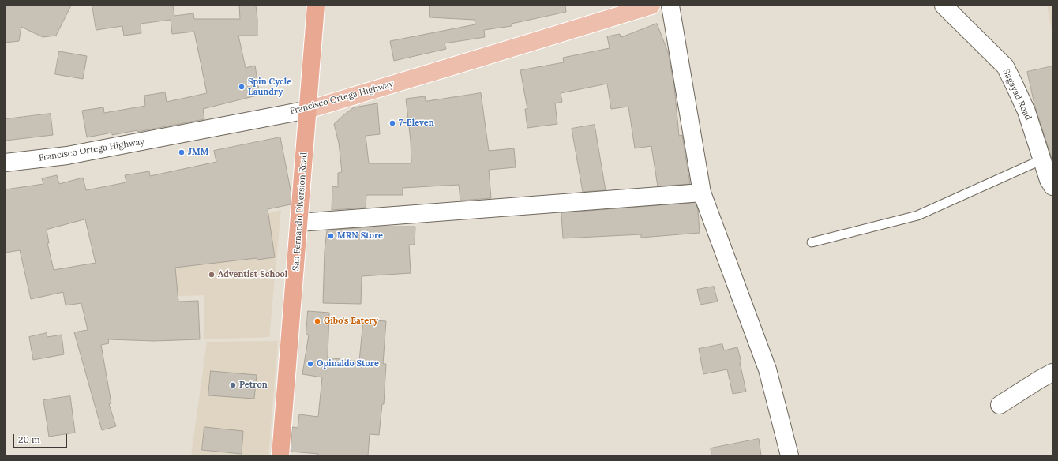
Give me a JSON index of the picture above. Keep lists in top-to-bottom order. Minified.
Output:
{"streets":{"highway":["San Fernando Diversion Road"],"main road":["Francisco Ortega Highway"],"street":["Sagayad Road"]},"crossings":[["Francisco Ortega Highway","San Fernando Diversion Road"]],"places":["Spin Cycle Laundry","7-Eleven","JMM","MRN Store","Adventist School","Gibo's Eatery","Opinaldo Store","Petron"],"scale_bar":"20 m"}
